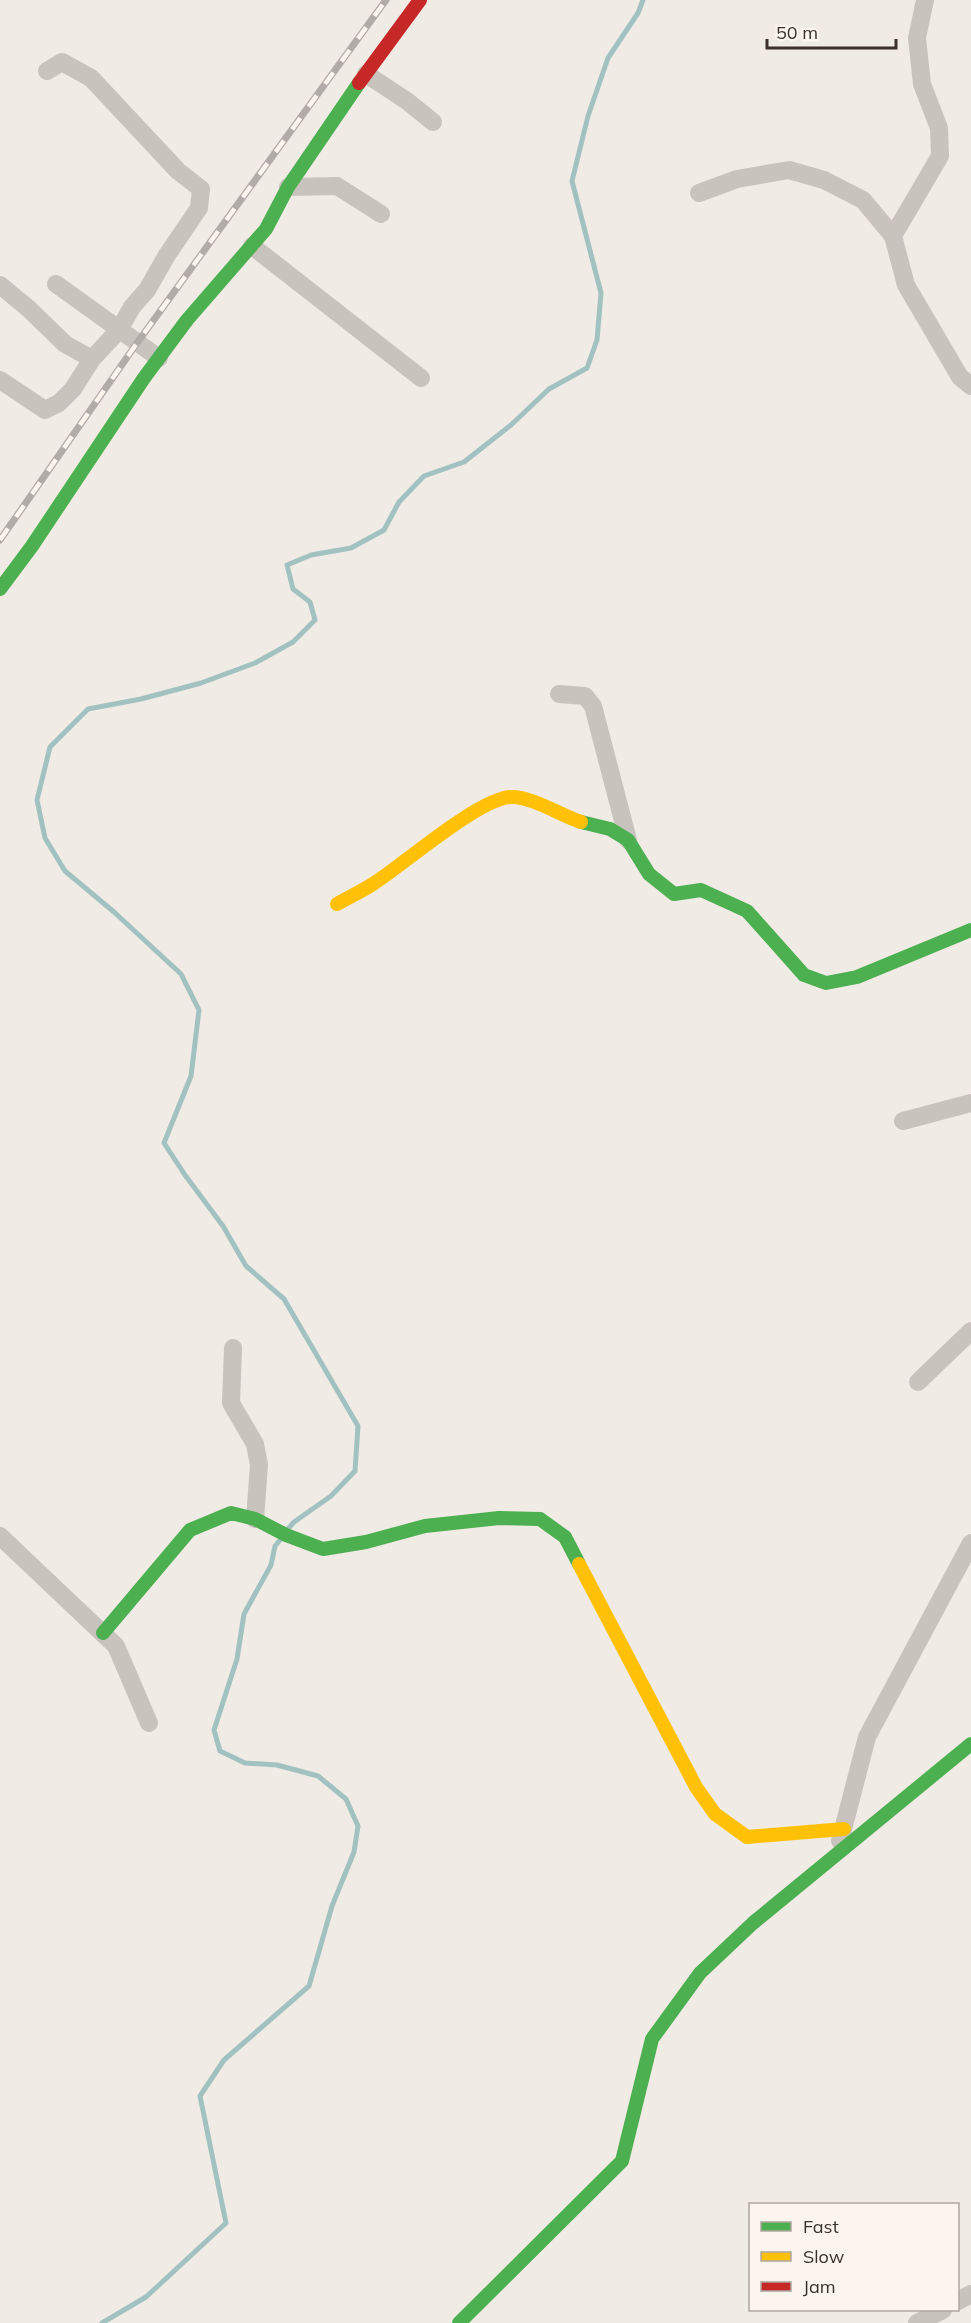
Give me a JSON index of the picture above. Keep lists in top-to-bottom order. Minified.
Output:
{"legend":["Fast","Slow","Jam"],"scale_bar":"50 m"}
